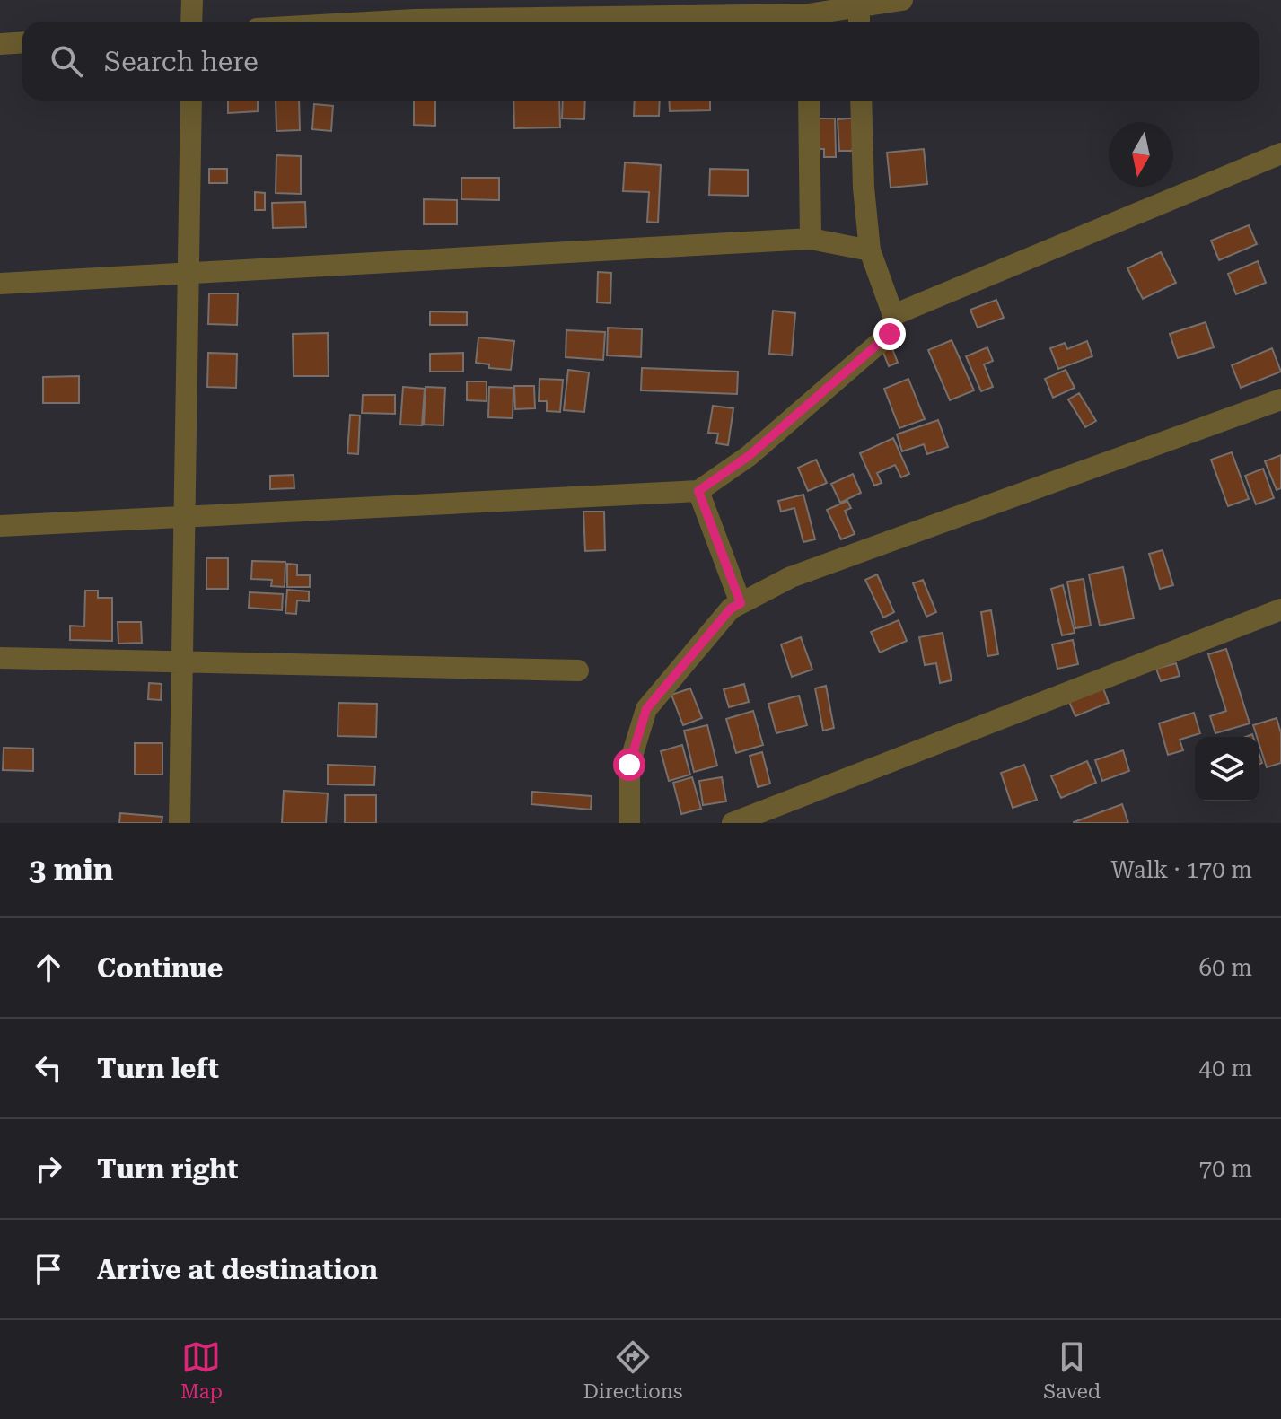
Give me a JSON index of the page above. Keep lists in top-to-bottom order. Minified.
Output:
{"north":"bottom","page":{"search":"Search here","heading":["3 min","Walk · 170 m"],"list":[["Continue","60 m"],["Turn left","40 m"],["Turn right","70 m"],"Arrive at destination"],"nav":["Map","Directions","Saved"]}}
